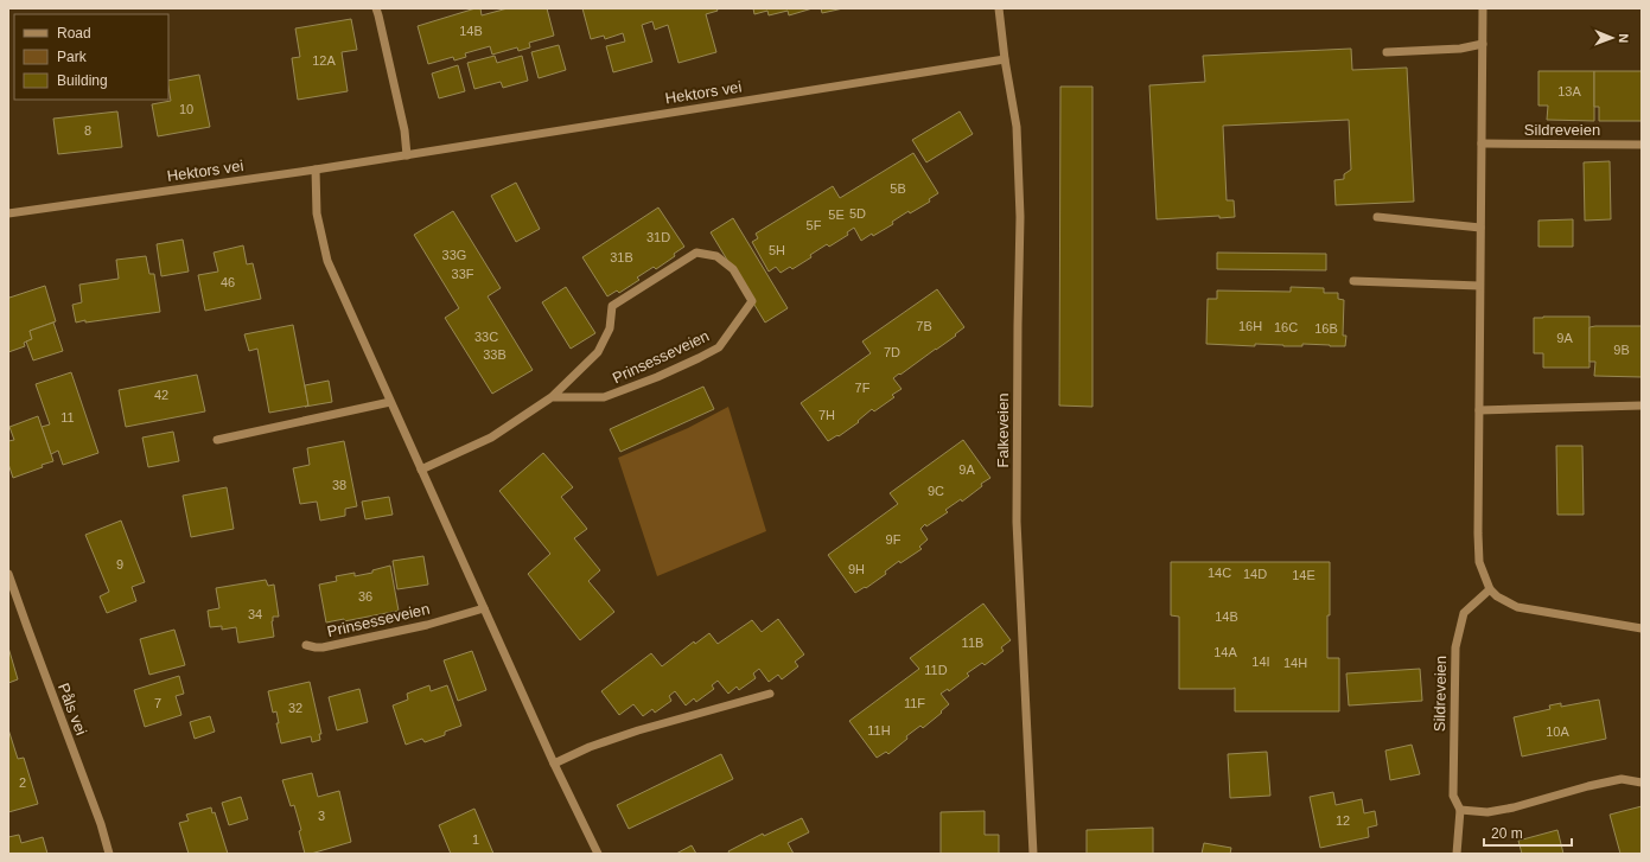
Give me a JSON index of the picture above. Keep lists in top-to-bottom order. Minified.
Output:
{"streets":{"street":["Hektors vei","Sildreveien","Prinsesseveien","Falkeveien","Påls vei"]},"crossings":[["Hektors vei","Falkeveien"]],"house_numbers":["14B","12A","13A","10","8","5B","5D","5E","5F","31D","5H","33G","31B","33F","46","7B","16H","16C","16B","33C","9A","9B","7D","33B","7F","42","7H","11","9A","38","9C","9F","9","9H","14C","14D","14E","36","34","14B","11B","14A","14I","14H","11D","7","11F","32","11H","10A","2","3","12","1"],"legend":["Road","Park","Building"],"scale_bar":"20 m","north":"right"}
